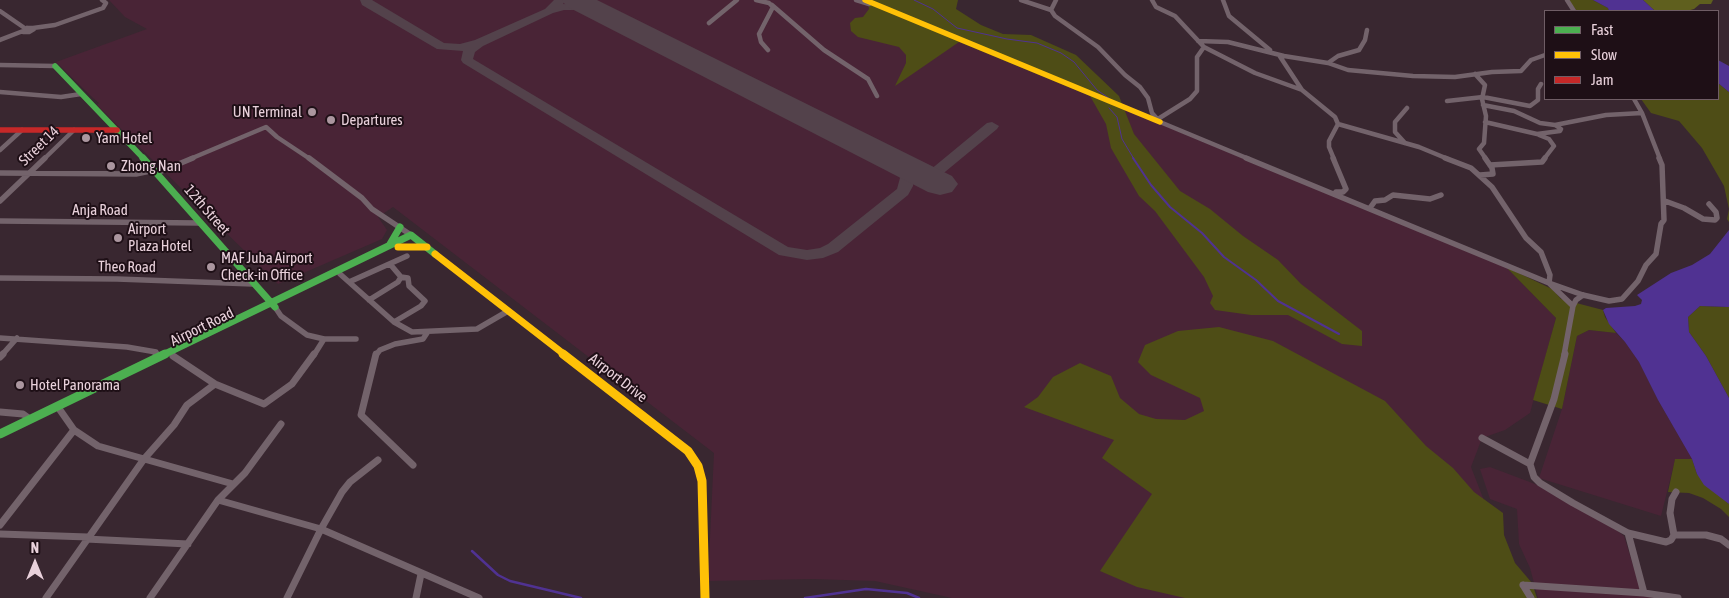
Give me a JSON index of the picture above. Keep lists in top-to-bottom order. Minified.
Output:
{"streets":{"main road":["12th Street","Airport Road","Airport Drive"],"street":["Street 14","Anja Road","Theo Road"]},"crossings":[["Anja Road","12th Street"],["12th Street","Theo Road"],["12th Street","Airport Road"],["Airport Road","Airport Drive"]],"places":["UN Terminal","Departures","Yam Hotel","Zhong Nan","Airport Plaza Hotel","MAF Juba Airport Check-in Office","Hotel Panorama"],"legend":["Fast","Slow","Jam"],"north":"top"}
